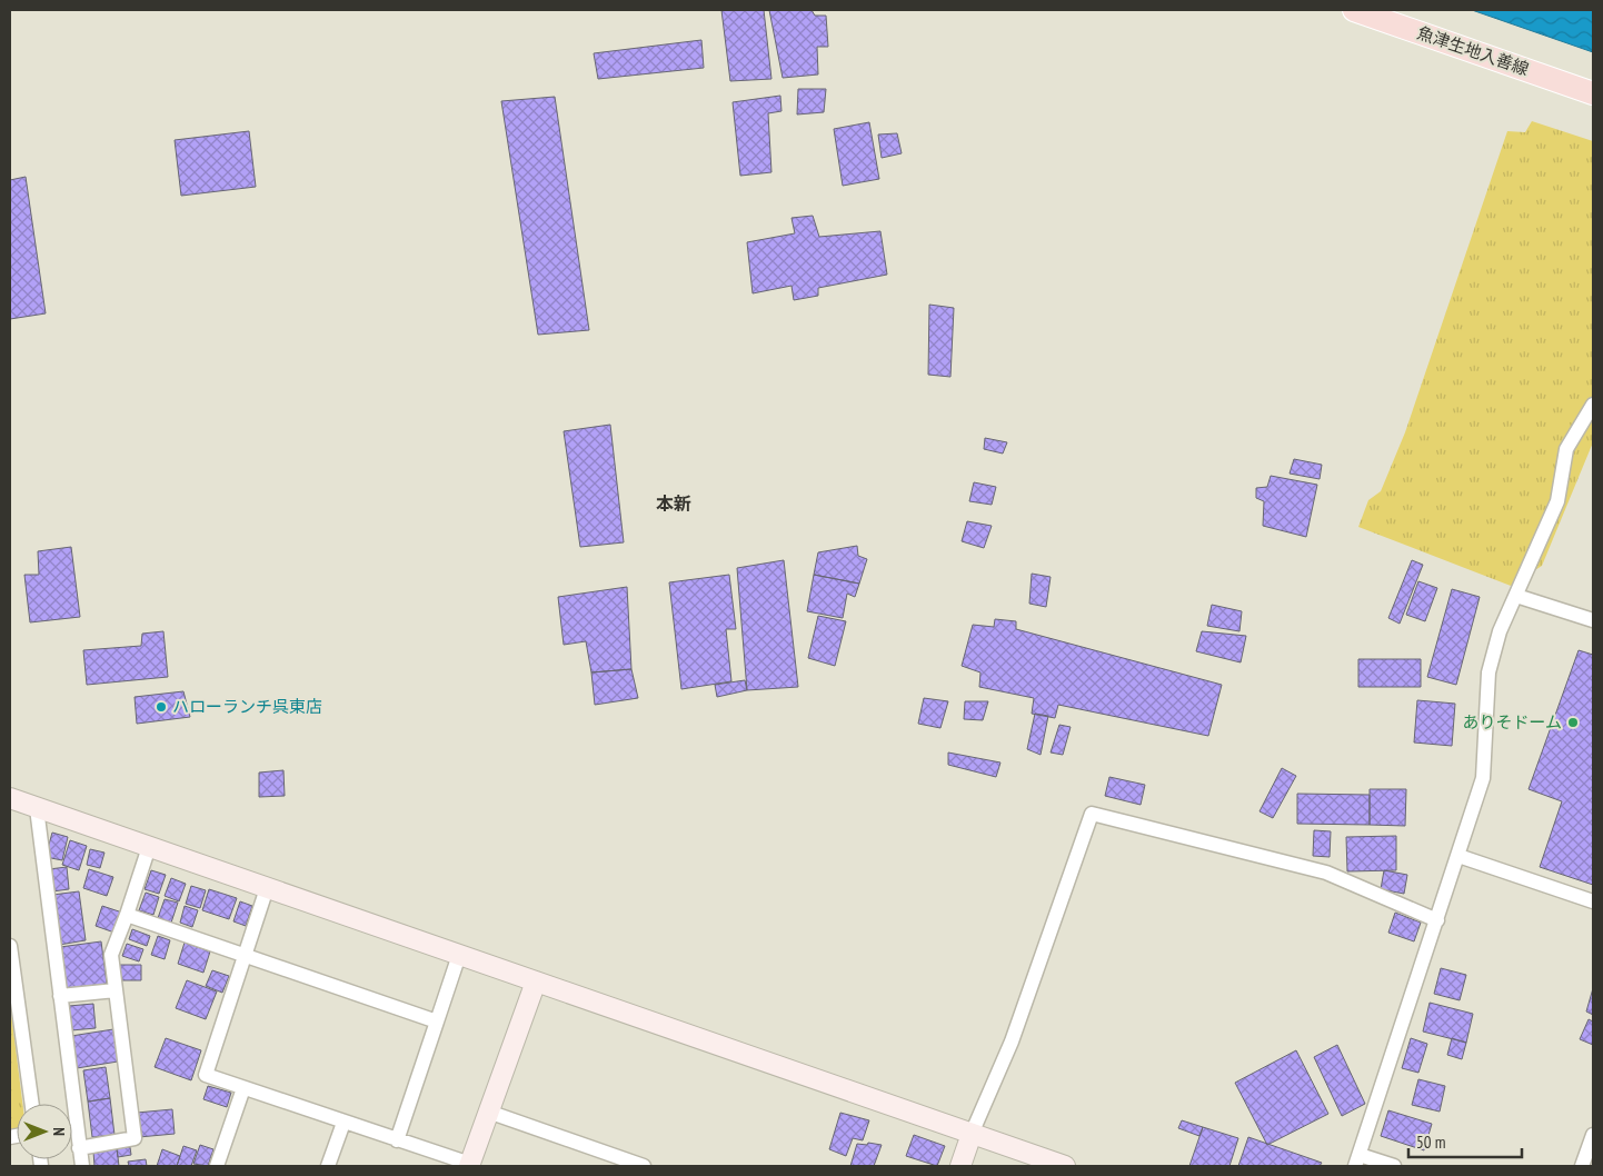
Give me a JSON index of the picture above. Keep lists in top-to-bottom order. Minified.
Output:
{"streets":{"main road":["魚津生地入善線"]},"districts":["本新"],"places":["ハローランチ呉東店","ありそドーム"],"scale_bar":"50 m","north":"right"}
